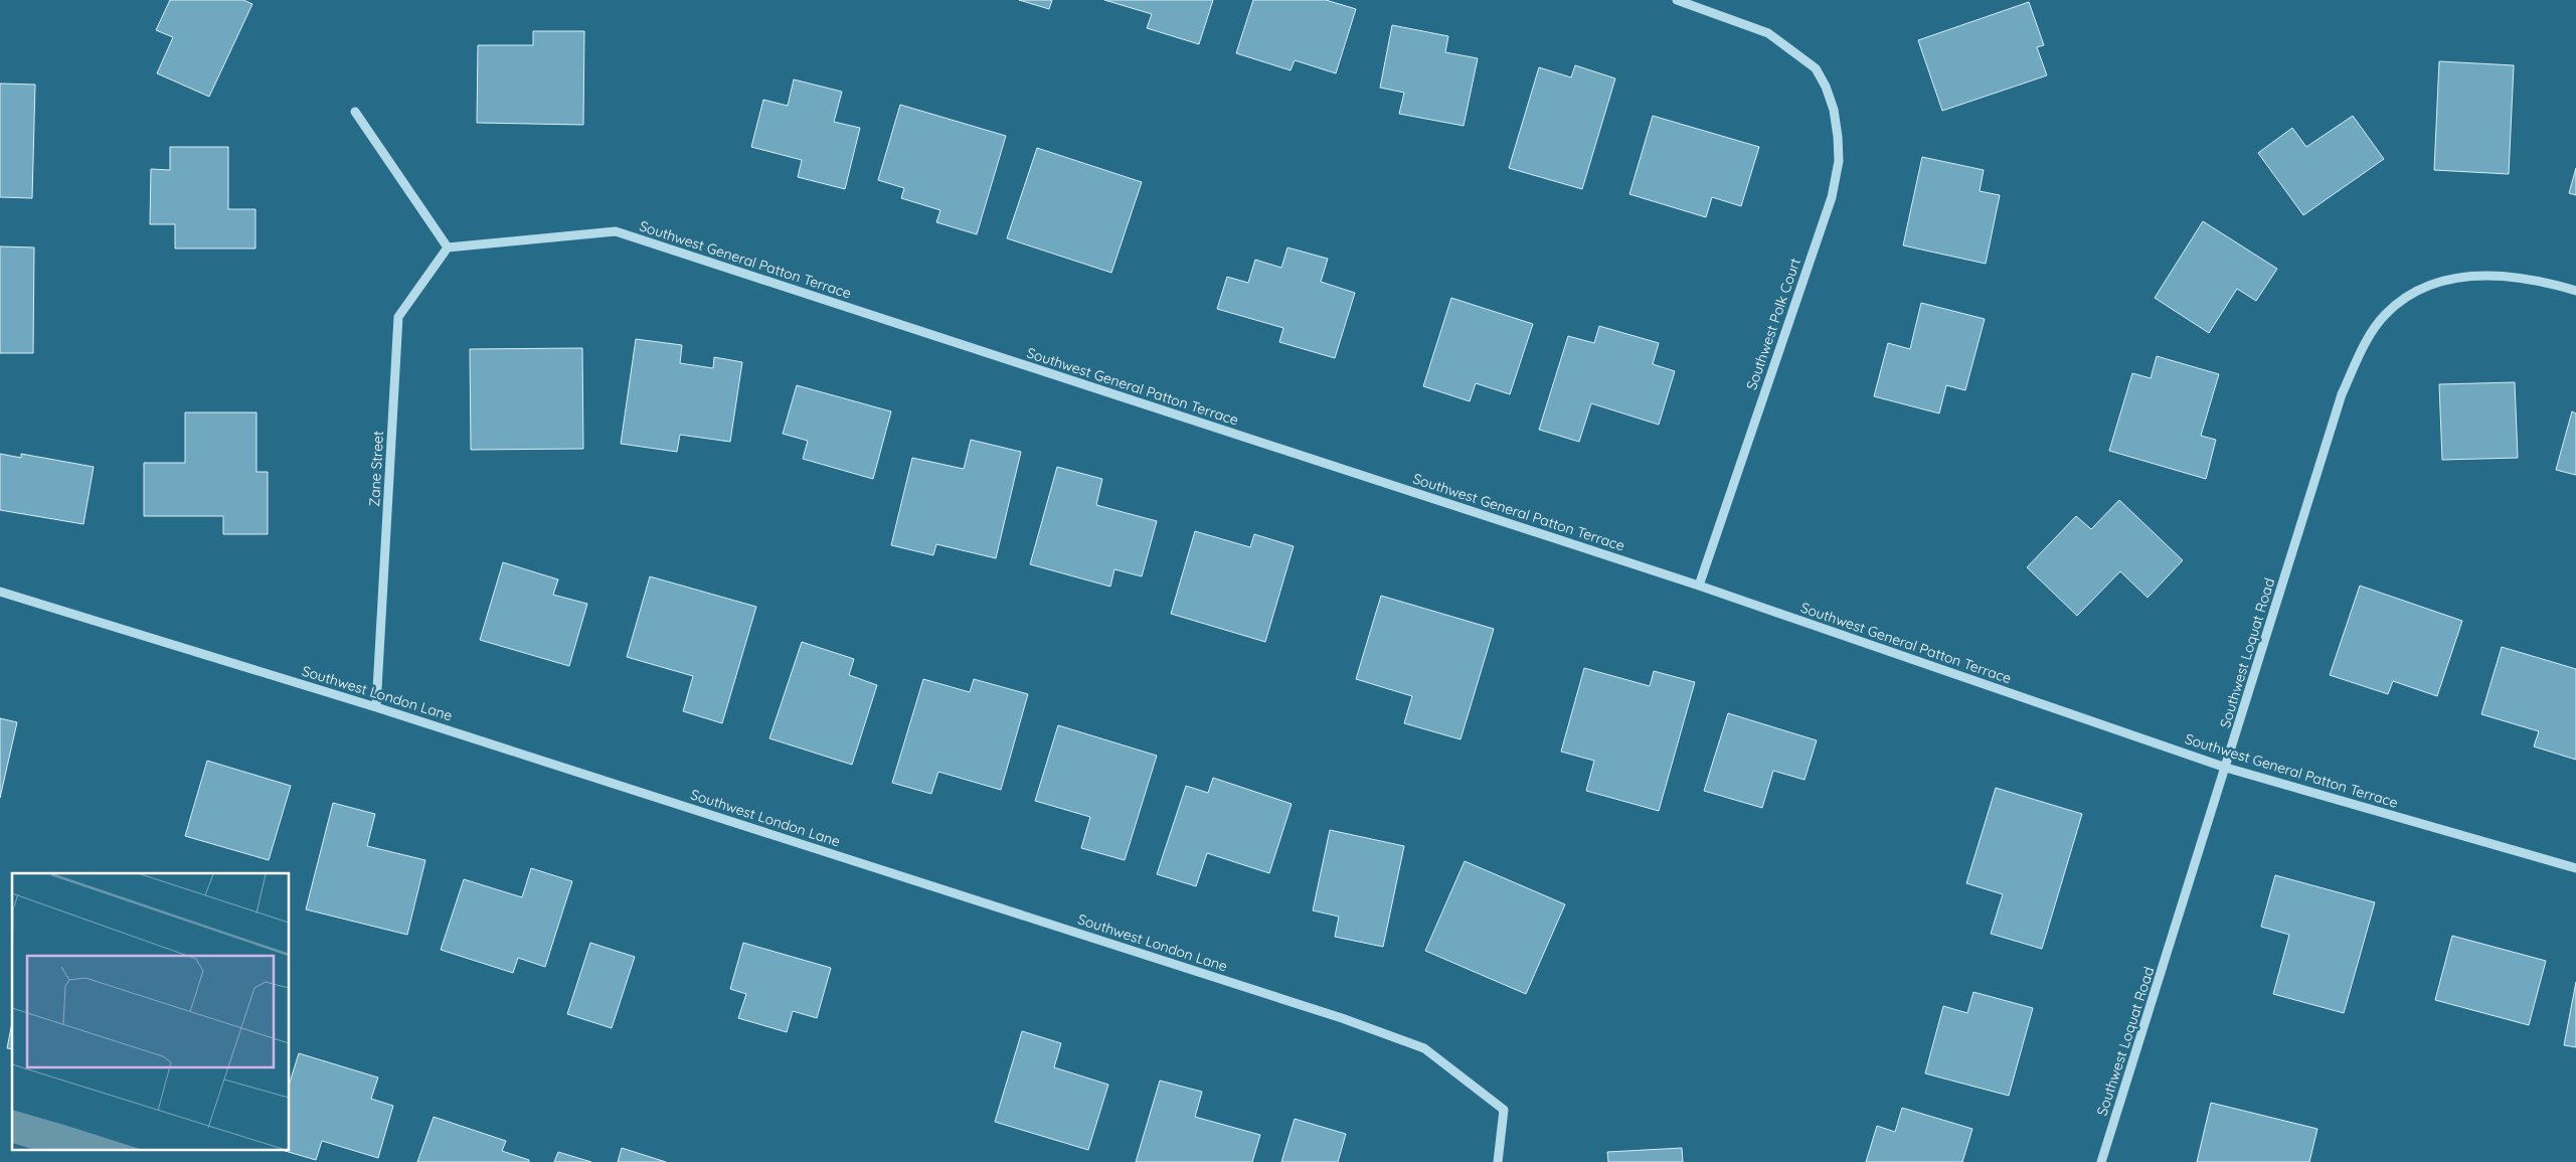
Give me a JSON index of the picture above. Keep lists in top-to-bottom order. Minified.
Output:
{"streets":{"street":["Southwest General Patton Terrace","Southwest Polk Court","Zane Street","Southwest Loquat Road","Southwest London Lane"]},"crossings":[["Southwest General Patton Terrace","Southwest Polk Court"],["Southwest General Patton Terrace","Zane Street"],["Southwest General Patton Terrace","Southwest Loquat Road"],["Zane Street","Southwest London Lane"]]}
